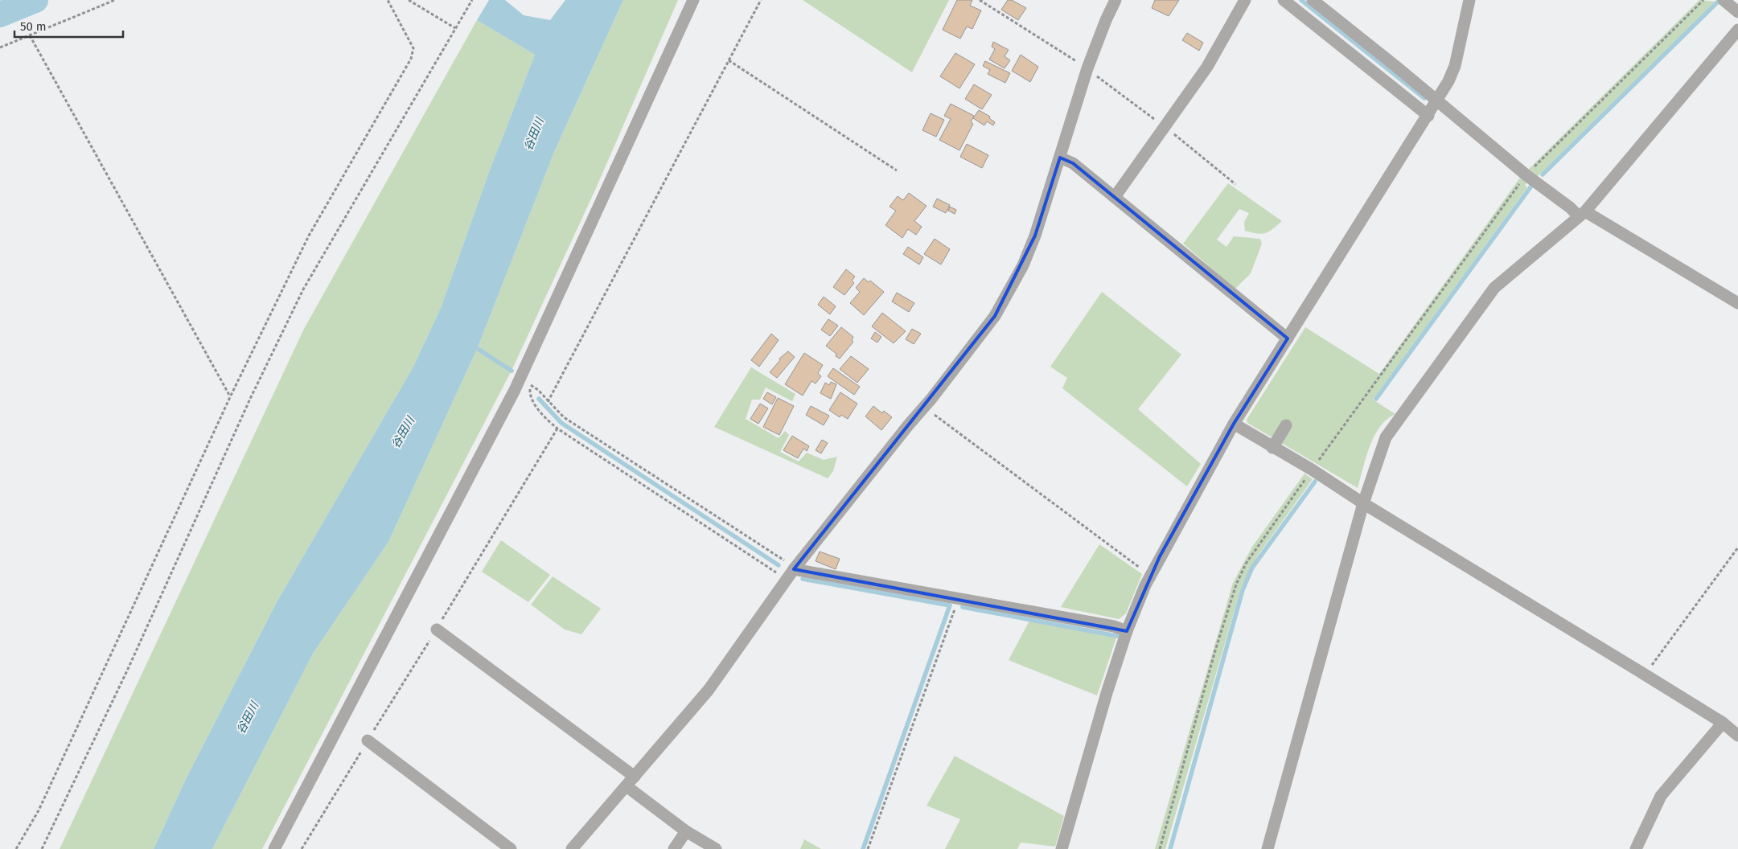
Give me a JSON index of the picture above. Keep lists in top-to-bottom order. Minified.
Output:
{"water":["谷田川"],"scale_bar":"50 m"}
